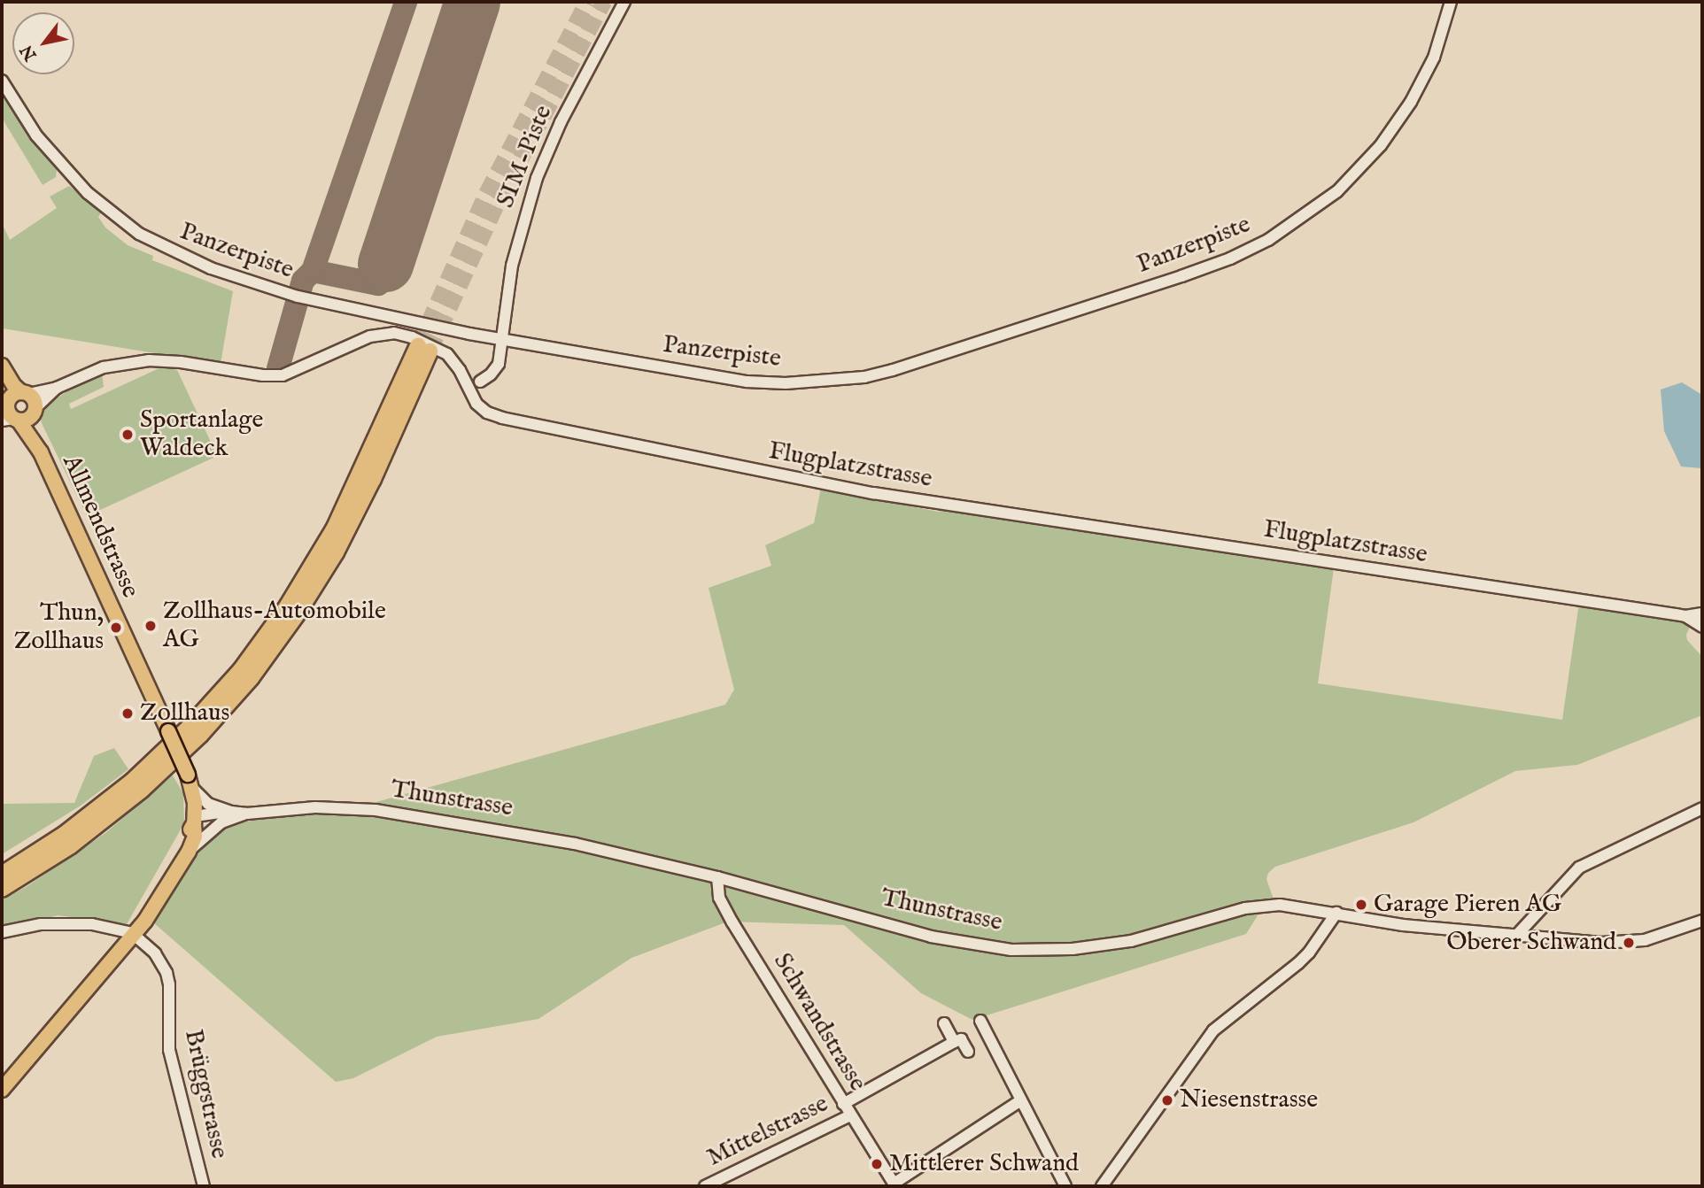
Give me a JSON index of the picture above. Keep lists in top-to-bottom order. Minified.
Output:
{"streets":{"main road":["Allmendstrasse"],"street":["SIM-Piste","Panzerpiste","Flugplatzstrasse","Thunstrasse","Schwandstrasse","Brüggstrasse","Mittelstrasse"]},"crossings":[["SIM-Piste","Panzerpiste"],["Flugplatzstrasse","Allmendstrasse"],["Allmendstrasse","Thunstrasse"],["Thunstrasse","Schwandstrasse"],["Schwandstrasse","Mittelstrasse"]],"places":["Sportanlage Waldeck","Zollhaus-Automobile AG","Thun, Zollhaus","Zollhaus","Garage Pieren AG","Oberer Schwand","Niesenstrasse","Mittlerer Schwand"],"north":"bottom left"}
